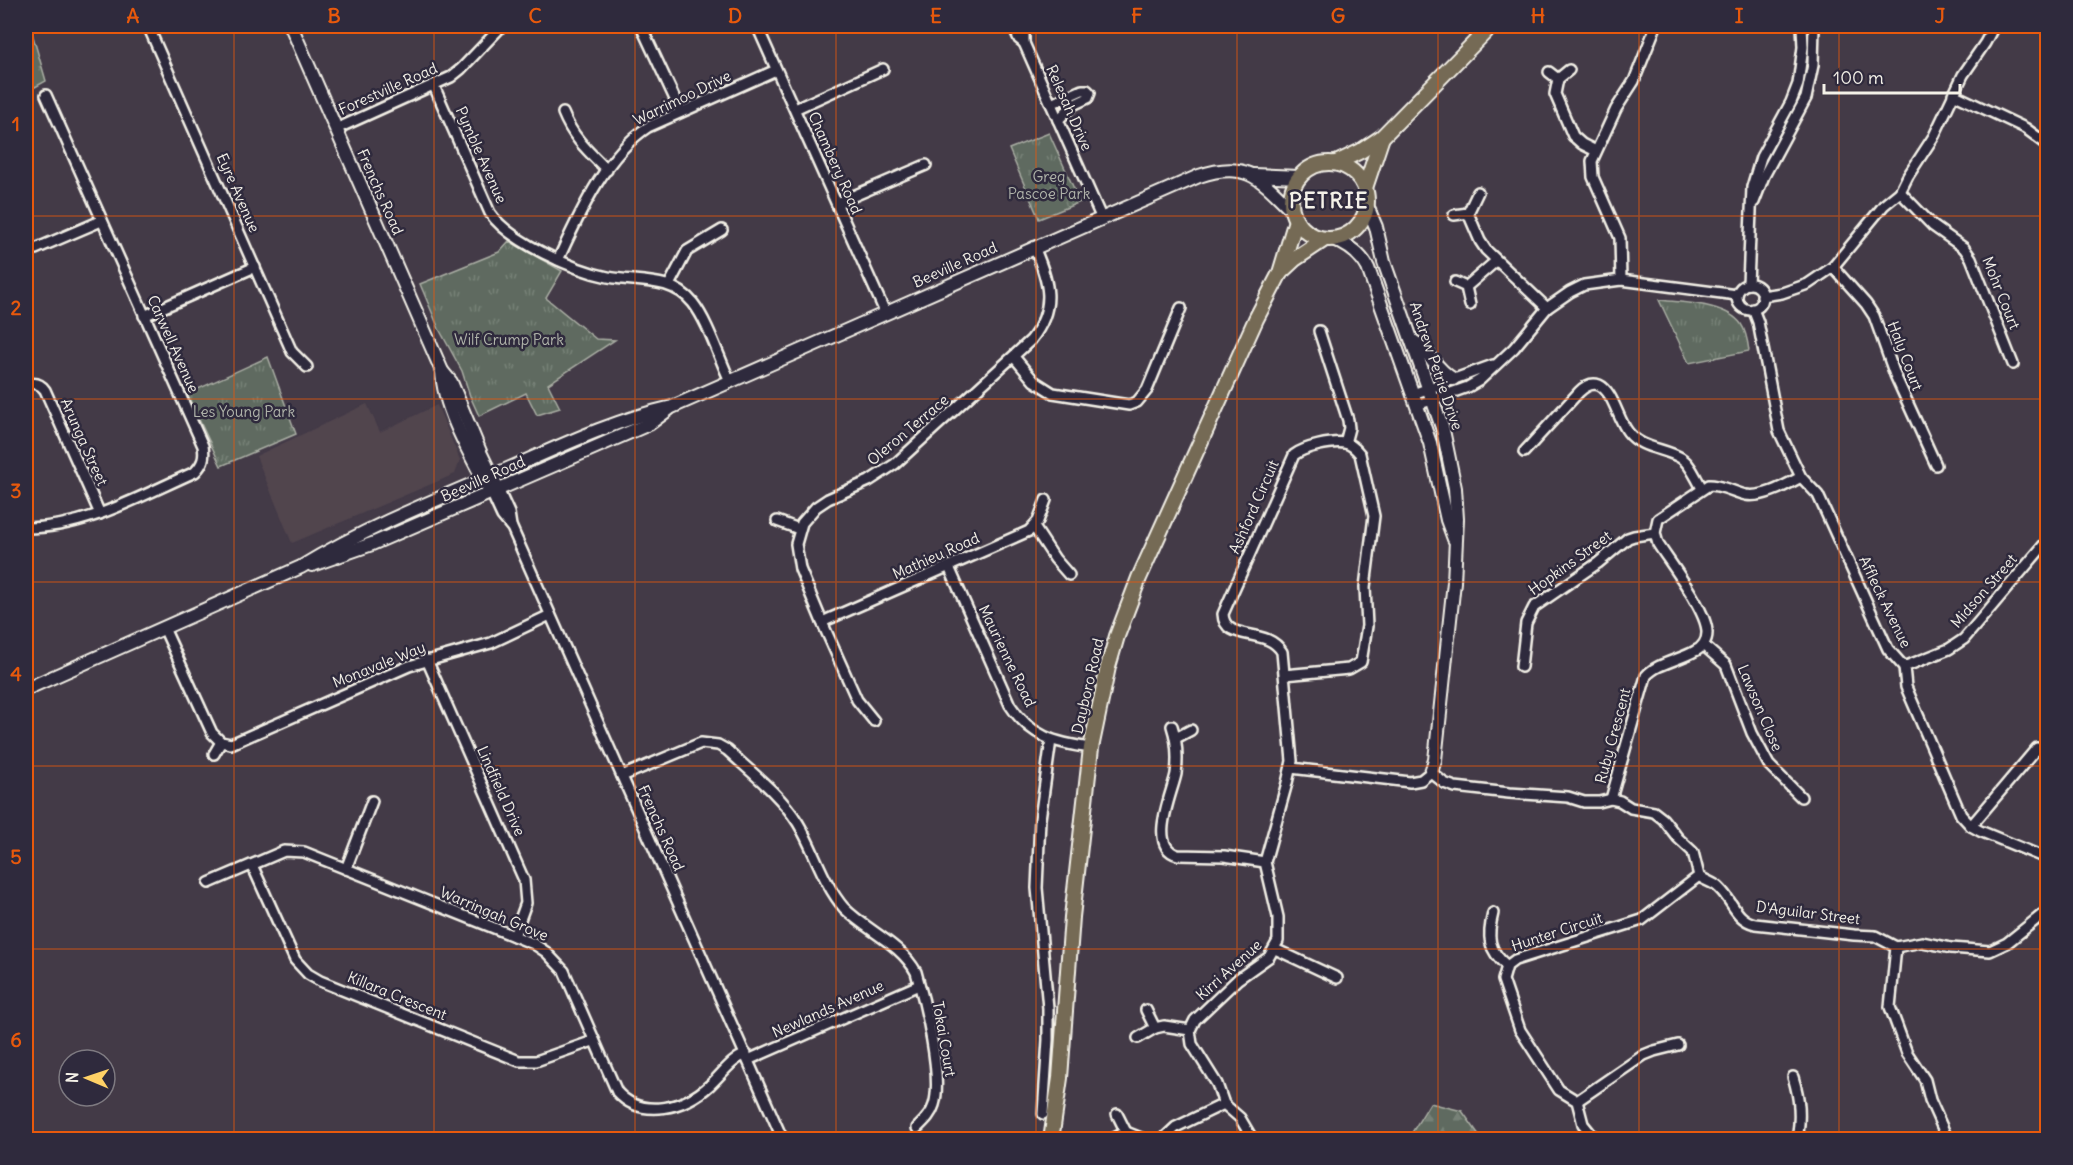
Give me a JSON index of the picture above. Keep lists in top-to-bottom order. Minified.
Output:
{"streets":{"main road":["Frenchs Road","Beeville Road","Andrew Petrie Drive","Dayboro Road"],"street":["Forestville Road","Warrimoo Drive","Relesah Drive","Pymble Avenue","Chambery Road","Eyre Avenue","Mohr Court","Carwell Avenue","Haly Court","Oleron Terrace","Arunga Street","Ashford Circuit","Mathieu Road","Hopkins Street","Midson Street","Affleck Avenue","Maurienne Road","Monavale Way","Lawson Close","Ruby Crescent","Lindfield Drive","D'Aguilar Street","Warringah Grove","Hunter Circuit","Kirri Avenue","Killara Crescent","Newlands Avenue","Tokai Court"]},"crossings":[["Forestville Road","Pymble Avenue"],["Forestville Road","Frenchs Road"],["Warrimoo Drive","Pymble Avenue"],["Warrimoo Drive","Chambery Road"],["Relesah Drive","Beeville Road"],["Pymble Avenue","Beeville Road"],["Chambery Road","Beeville Road"],["Frenchs Road","Beeville Road"],["Frenchs Road","Monavale Way"],["Frenchs Road","Warringah Grove"],["Frenchs Road","Newlands Avenue"],["Frenchs Road","Tokai Court"],["Beeville Road","Andrew Petrie Drive"],["Beeville Road","Oleron Terrace"],["Beeville Road","Dayboro Road"],["Carwell Avenue","Arunga Street"],["Andrew Petrie Drive","Dayboro Road"],["Ashford Circuit","Kirri Avenue"],["Mathieu Road","Maurienne Road"],["Midson Street","Affleck Avenue"],["Maurienne Road","Dayboro Road"],["Monavale Way","Lindfield Drive"],["Lawson Close","Ruby Crescent"],["Lindfield Drive","Warringah Grove"],["D'Aguilar Street","Hunter Circuit"],["Warringah Grove","Killara Crescent"],["Warringah Grove","Newlands Avenue"],["Newlands Avenue","Tokai Court"]],"districts":["PETRIE"],"parks":["Greg Pascoe Park","Wilf Crump Park","Les Young Park"],"scale_bar":"100 m","north":"left","grid":{"columns":["A","B","C","D","E","F","G","H","I","J"],"rows":["1","2","3","4","5","6"]}}
